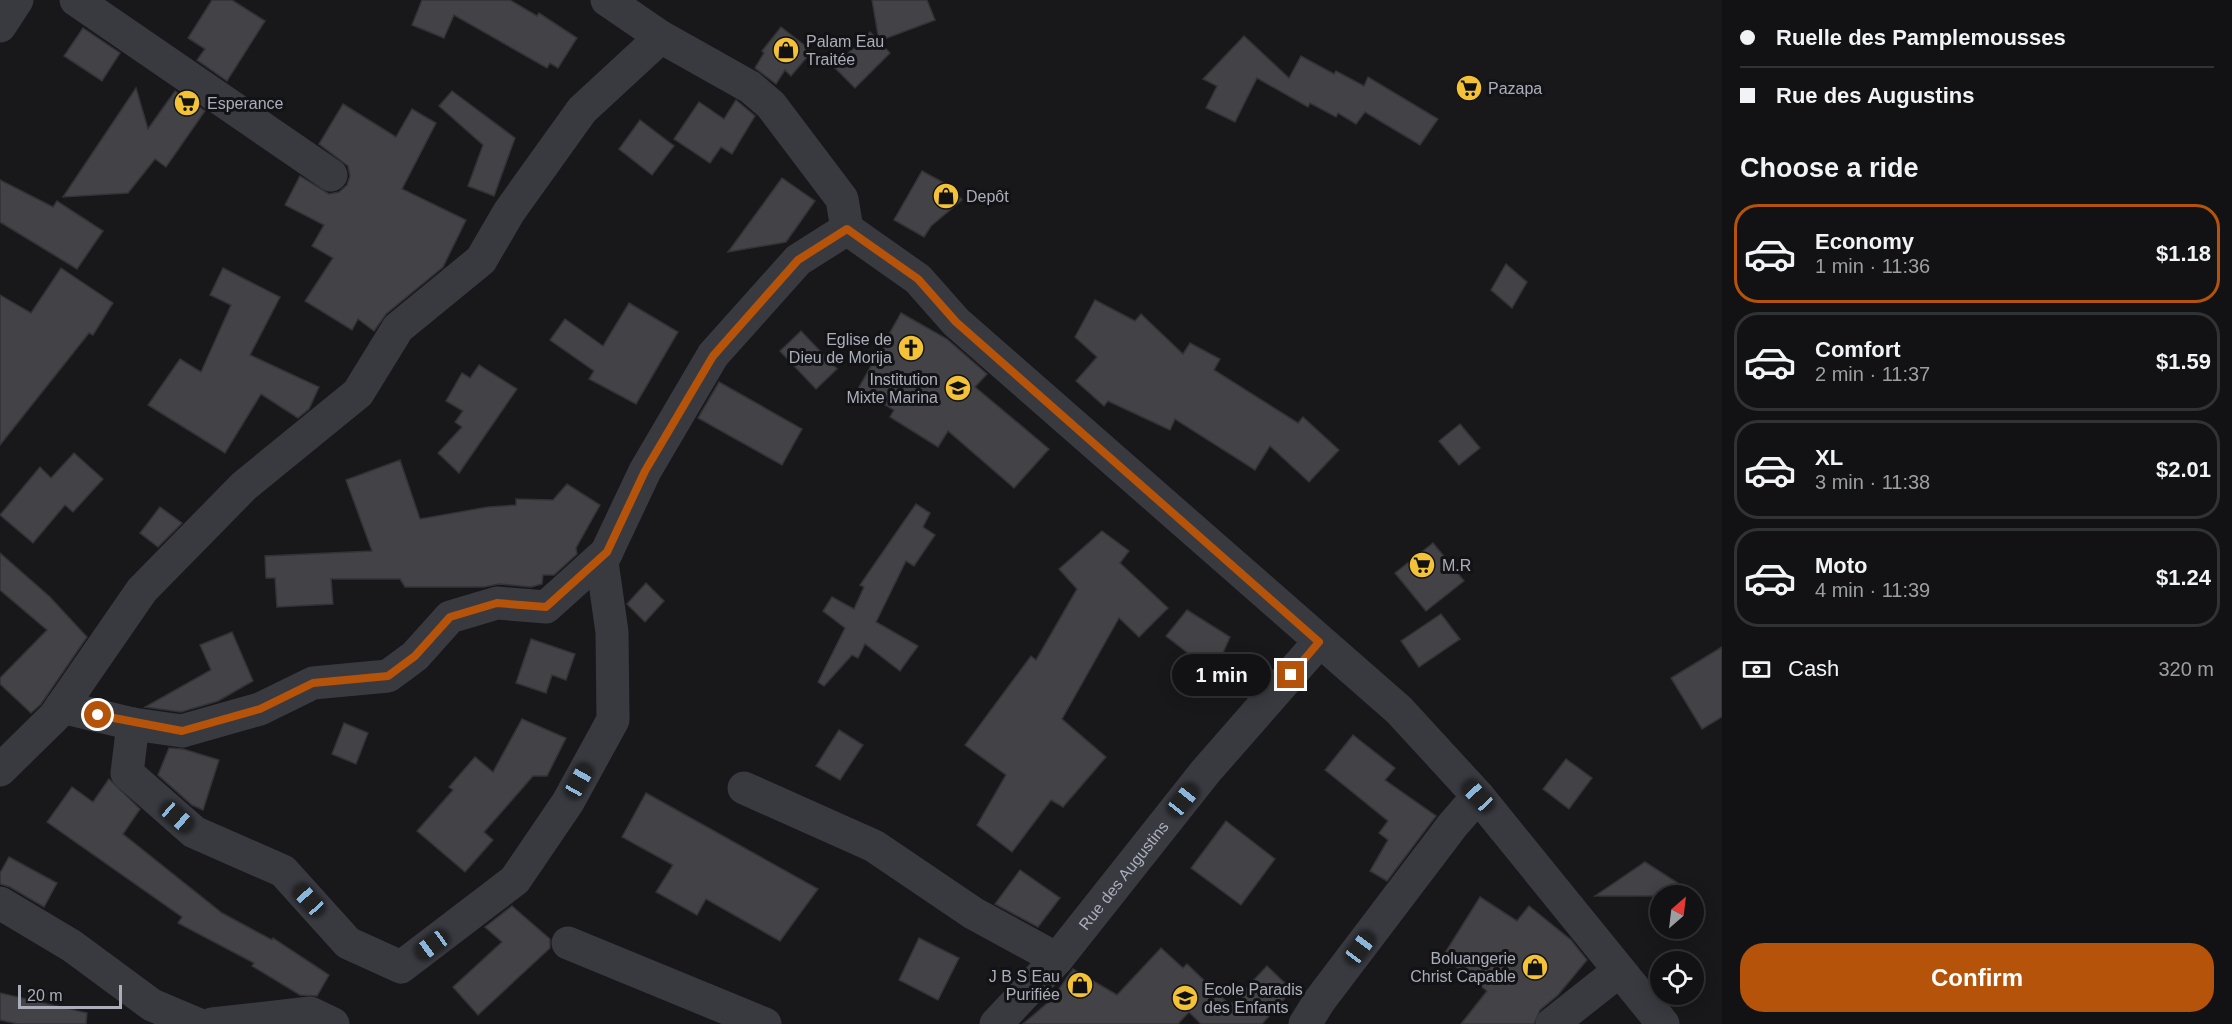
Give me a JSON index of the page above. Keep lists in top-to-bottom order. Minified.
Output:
{"streets":{"street":["Rue des Augustins"]},"places":{"shop":["Palam Eau Traitée","Depôt","Boluangerie Christ Capable","J B S Eau Purifiée"],"supermarket":["Pazapa","Esperance","M.R"],"church":["Eglise de Dieu de Morija"],"school or university":["Institution Mixte Marina","Ecole Paradis des Enfants"]},"scale_bar":"20 m","north":"top right","page":{"banner":["Ruelle des Pamplemousses","Rue des Augustins"],"heading":"Choose a ride","list":[{"name":"Economy","note":"1 min · 11:36","value":"$1.18"},{"name":"Comfort","note":"2 min · 11:37","value":"$1.59"},{"name":"XL","note":"3 min · 11:38","value":"$2.01"},{"name":"Moto","note":"4 min · 11:39","value":"$1.24"}],"pay":["Cash","320 m"],"bubble":"1 min","buttons":"Confirm","scale":"20 m"}}
